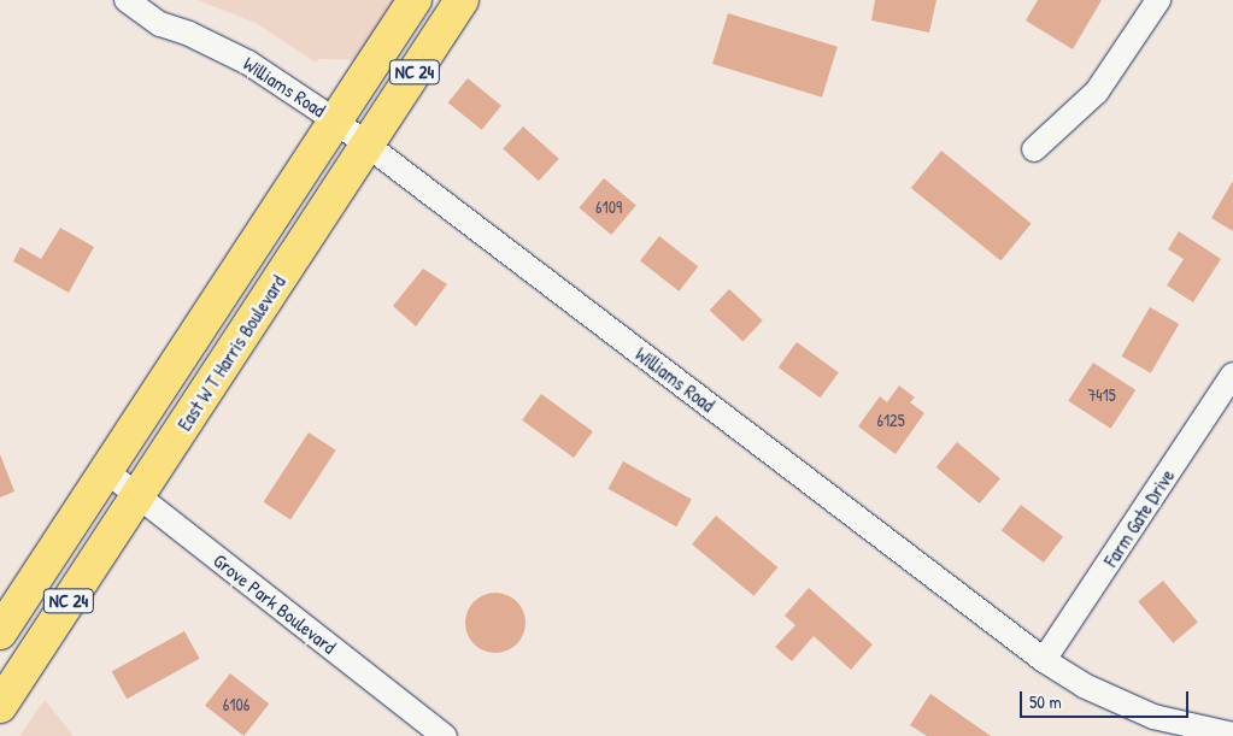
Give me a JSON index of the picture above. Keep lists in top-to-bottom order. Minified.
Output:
{"streets":{"main road":["NC 24","East W T Harris Boulevard"],"street":["Williams Road","Farm Gate Drive","Grove Park Boulevard"]},"crossings":[["Williams Road","East W T Harris Boulevard"],["Williams Road","Farm Gate Drive"],["East W T Harris Boulevard","Grove Park Boulevard"]],"house_numbers":["6109","7415","6125","6106"],"scale_bar":"50 m"}
